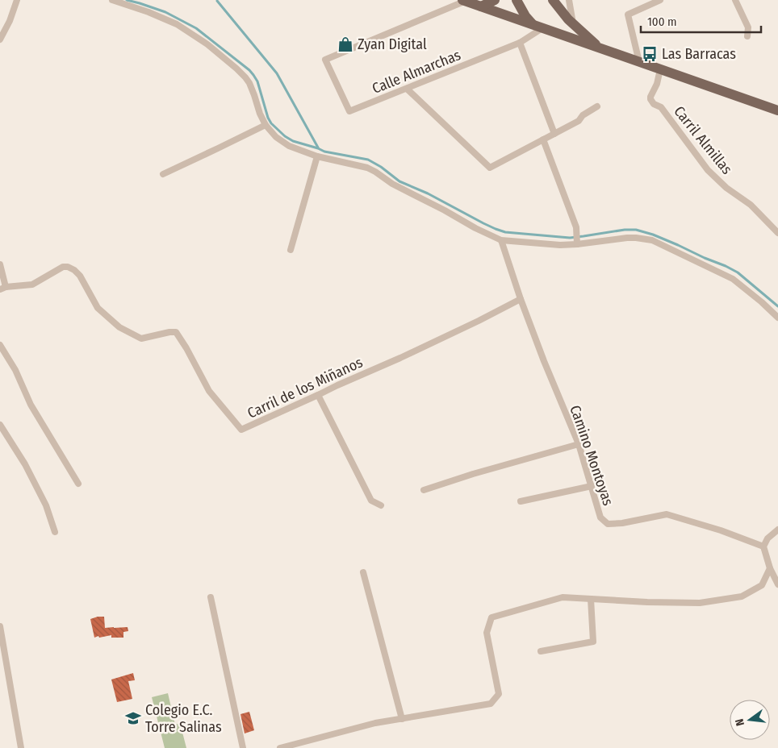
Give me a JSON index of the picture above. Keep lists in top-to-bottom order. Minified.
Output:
{"streets":{"street":["Calle Almarchas","Carril Almillas","Carril de los Miñanos","Camino Montoyas"]},"crossings":[["Carril de los Miñanos","Camino Montoyas"]],"places":{"shop":["Zyan Digital"],"bus stop":["Las Barracas"],"school or university":["Colegio E.C. Torre Salinas"]},"scale_bar":"100 m","north":"left"}
